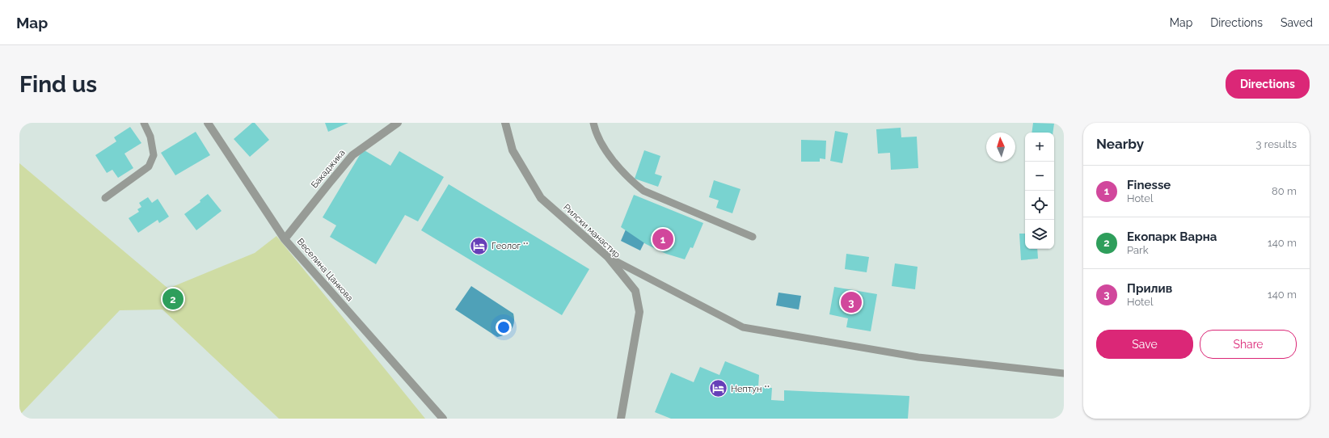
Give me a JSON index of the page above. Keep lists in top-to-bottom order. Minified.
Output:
{"streets":{"street":["Бакаджика","Рилски манастир","Веселина Цанкова"]},"crossings":[["Бакаджика","Веселина Цанкова"]],"places":{"hotel":["Геолог **","Нептун **"]},"north":"top","page":{"header":"Map","nav":["Map","Directions","Saved"],"buttons":["Directions",["Save","Share"]],"title":"Find us","heading":["Nearby","3 results"],"map_buttons":["+","−"],"list":[{"mark":"1","name":"Finesse","note":"Hotel","value":"80 m"},{"mark":"2","name":"Екопарк Варна","note":"Park","value":"140 m"},{"mark":"3","name":"Прилив","note":"Hotel","value":"140 m"}],"pins":["1","2","3"]}}
